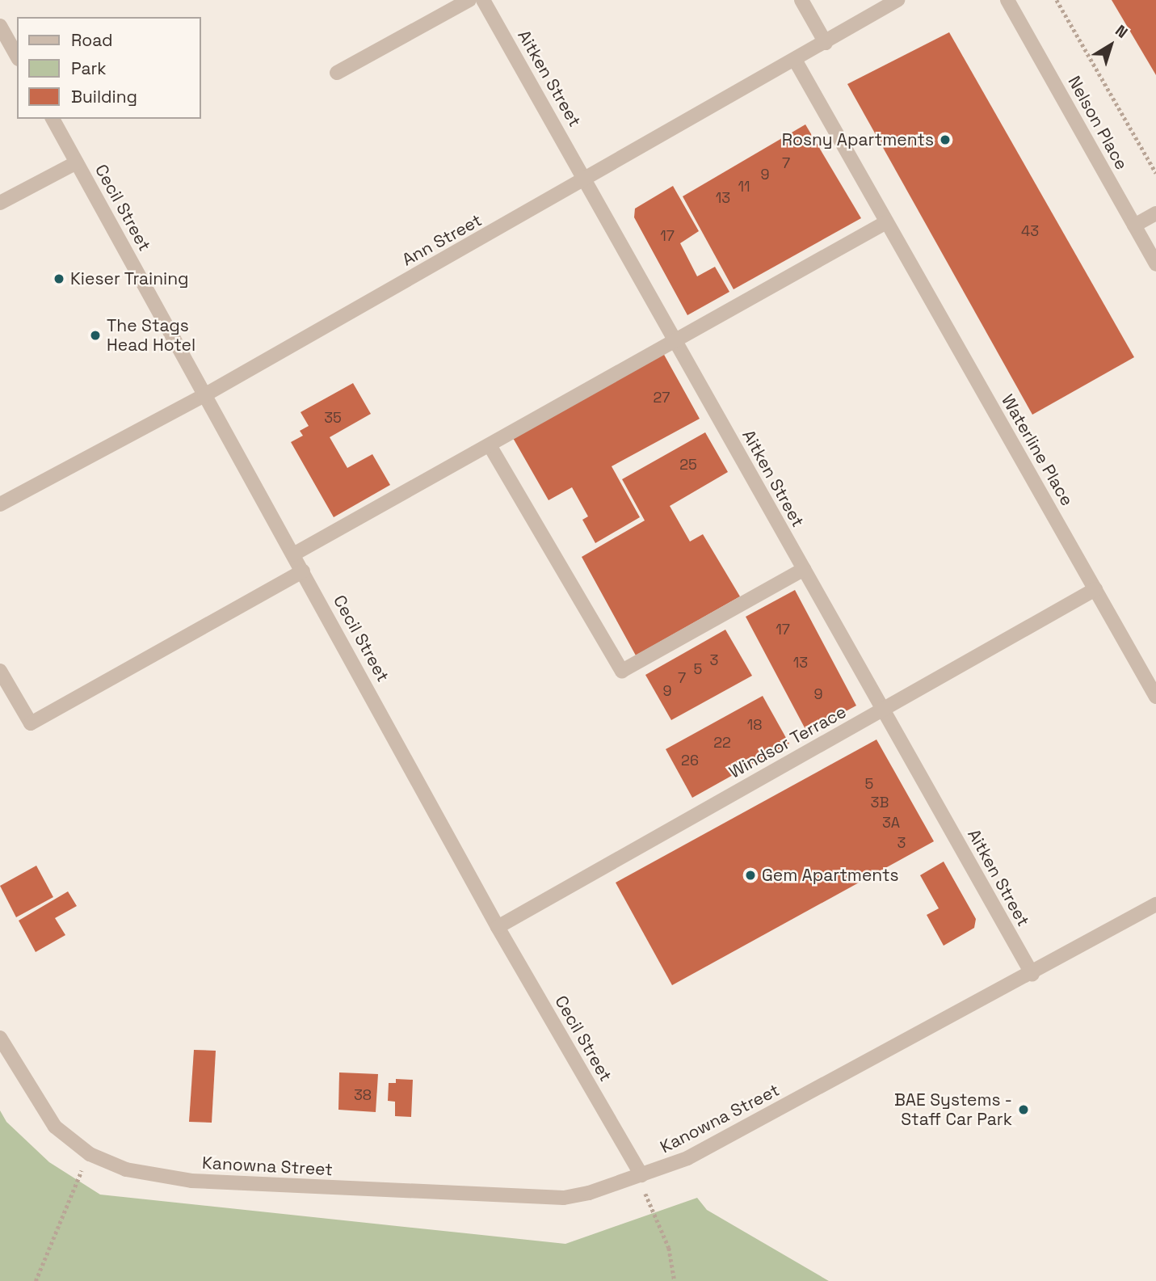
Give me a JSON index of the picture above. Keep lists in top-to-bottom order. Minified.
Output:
{"streets":{"street":["Aitken Street","Nelson Place","Cecil Street","Ann Street","Waterline Place","Windsor Terrace","Kanowna Street"]},"crossings":[["Aitken Street","Ann Street"],["Aitken Street","Windsor Terrace"],["Aitken Street","Kanowna Street"],["Cecil Street","Ann Street"],["Cecil Street","Windsor Terrace"],["Cecil Street","Kanowna Street"],["Ann Street","Waterline Place"],["Waterline Place","Windsor Terrace"]],"places":["Rosny Apartments","Kieser Training","The Stags Head Hotel","Gem Apartments","BAE Systems - Staff Car Park"],"house_numbers":["7","9","11","13","43","17","27","35","25","17","3","13","5","7","9","9","18","22","26","5","3B","3A","3","38"],"legend":["Road","Park","Building"],"north":"top right"}
